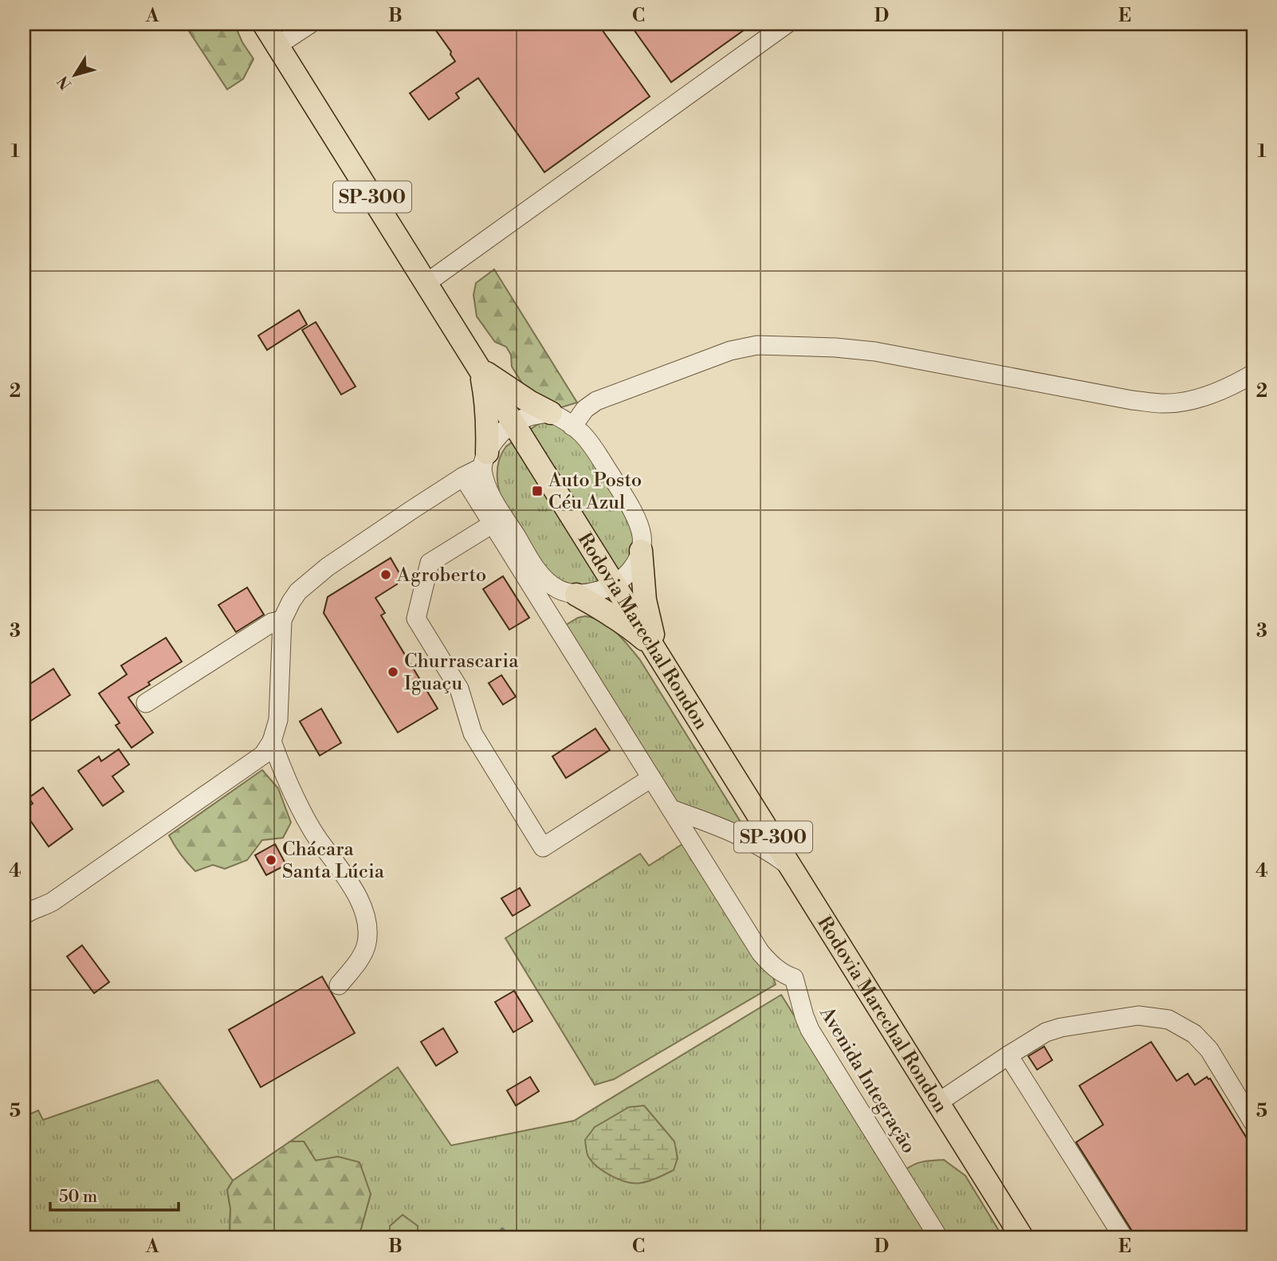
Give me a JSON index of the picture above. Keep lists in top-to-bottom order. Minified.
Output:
{"streets":{"main road":["SP-300","Rodovia Marechal Rondon"],"street":["Avenida Integração"]},"places":{"transit":["Auto Posto Céu Azul"],"other":["Agroberto","Churrascaria Iguaçu","Chácara Santa Lúcia"]},"scale_bar":"50 m","north":"bottom left","grid":{"columns":["A","B","C","D","E"],"rows":["1","2","3","4","5"]}}
